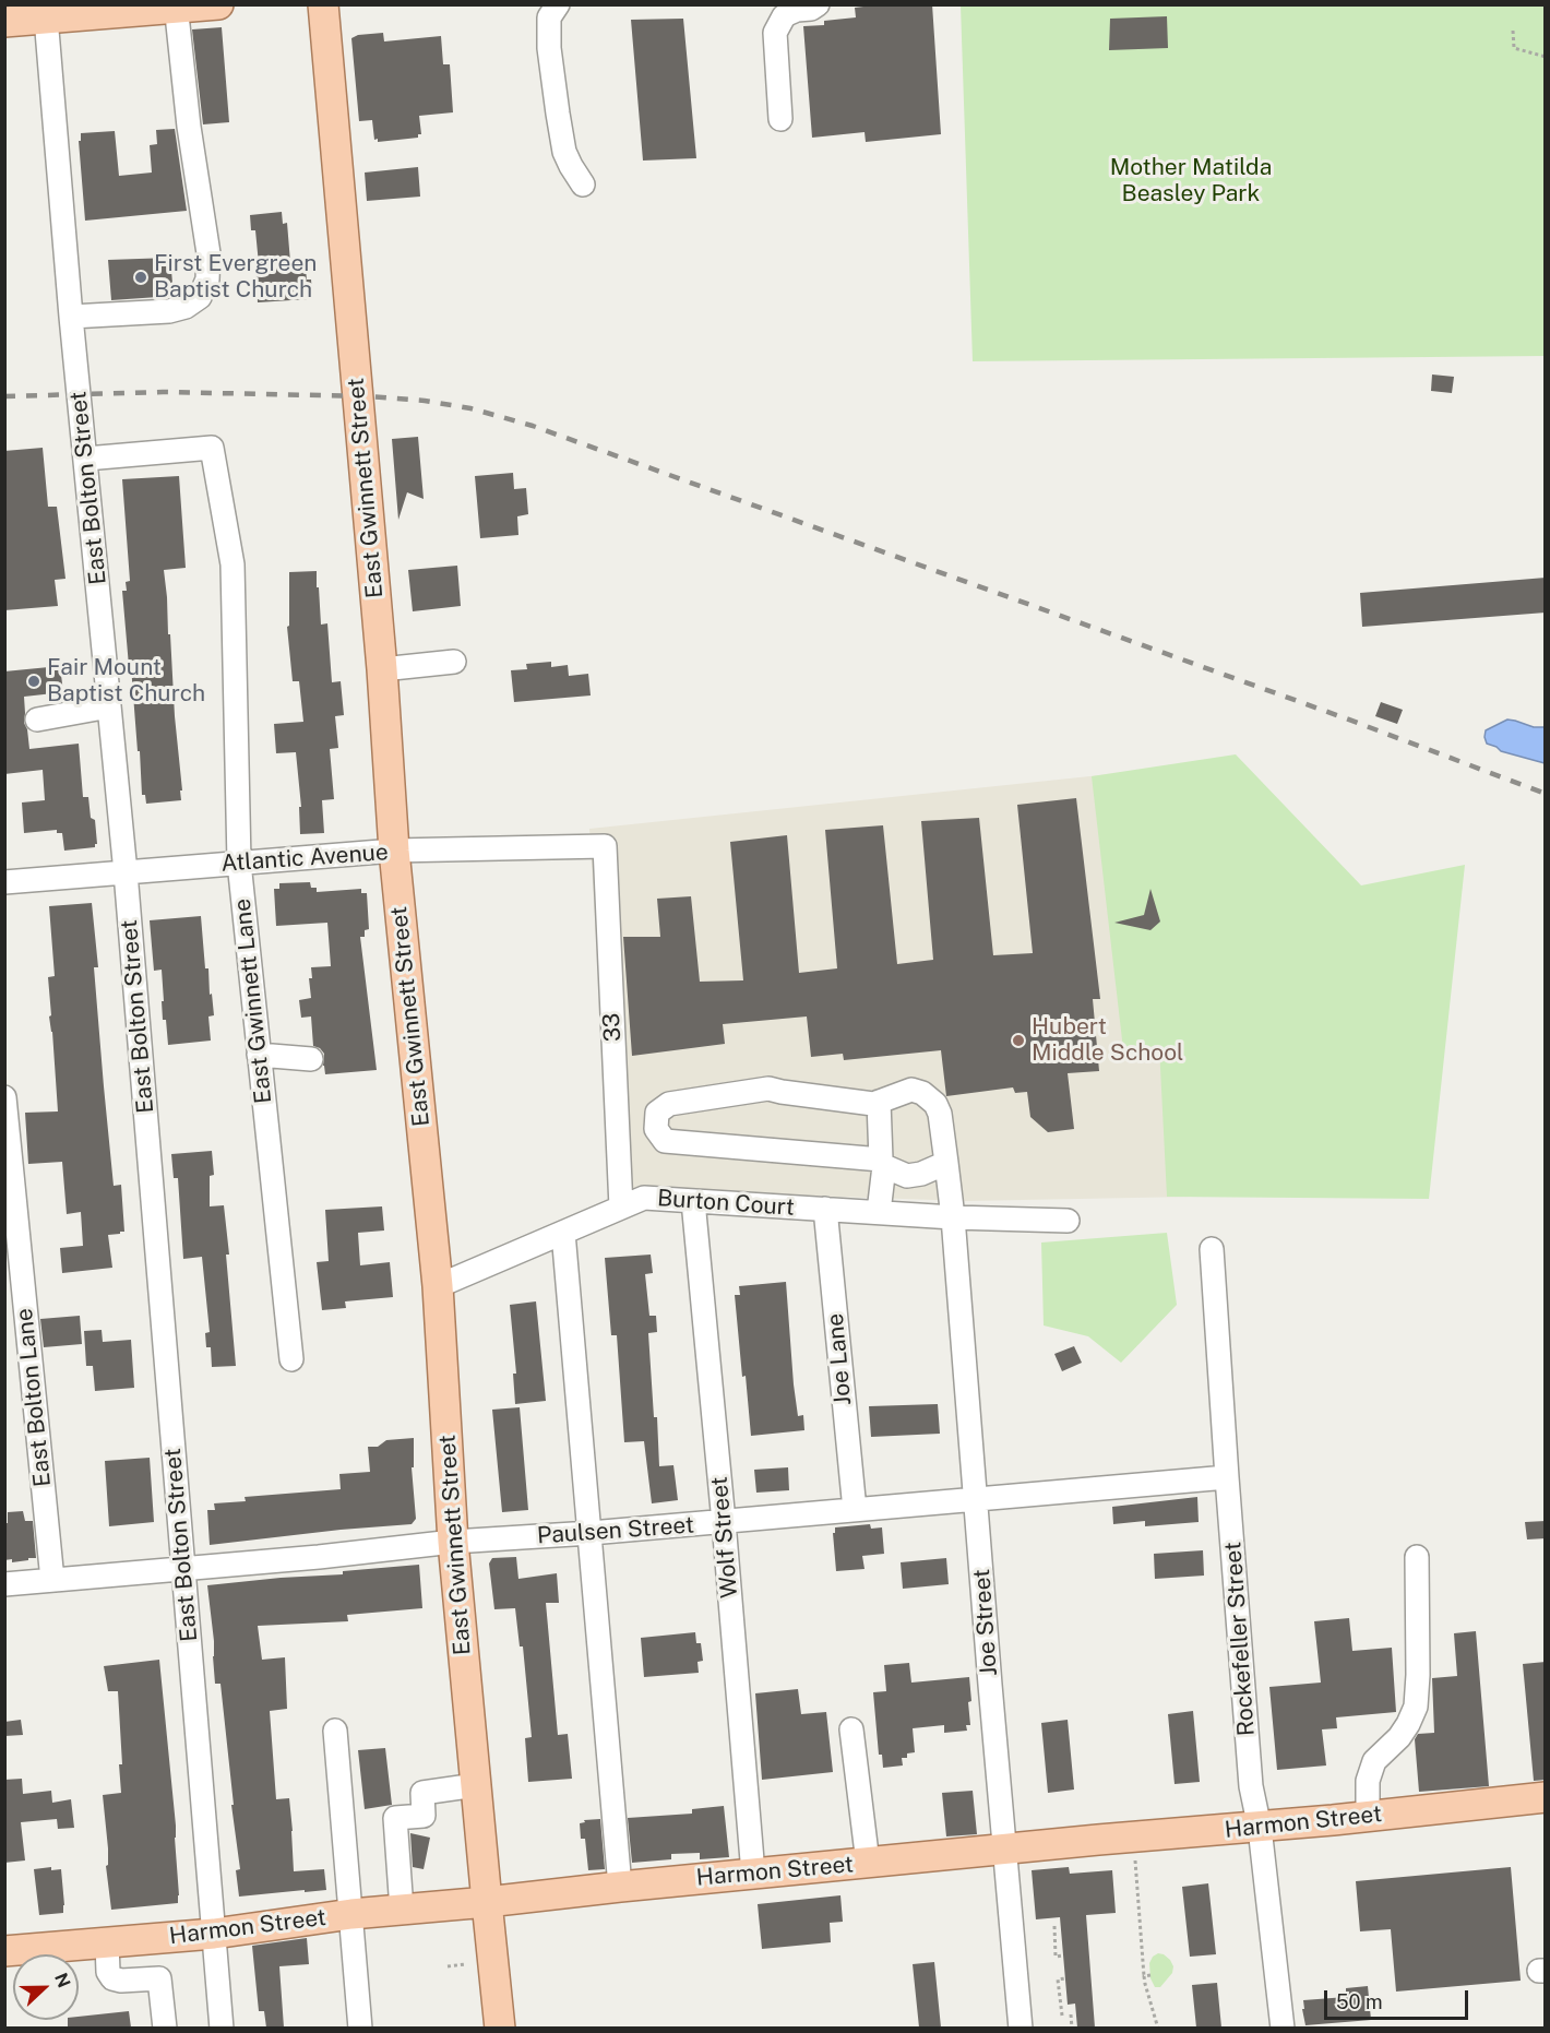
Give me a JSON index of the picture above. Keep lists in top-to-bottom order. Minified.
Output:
{"streets":{"main road":["East Gwinnett Street","Harmon Street"],"street":["East Bolton Street","Atlantic Avenue","East Gwinnett Lane","33","Burton Court","Joe Lane","East Bolton Lane","Paulsen Street","Wolf Street","Joe Street","Rockefeller Street"]},"crossings":[["East Bolton Street","Atlantic Avenue"],["East Bolton Street","East Gwinnett Lane"],["East Bolton Street","Paulsen Street"],["East Bolton Street","Harmon Street"],["East Gwinnett Street","Atlantic Avenue"],["East Gwinnett Street","Burton Court"],["East Gwinnett Street","Paulsen Street"],["East Gwinnett Street","Harmon Street"],["Atlantic Avenue","East Gwinnett Lane"],["Atlantic Avenue","33"],["33","Burton Court"],["Burton Court","Joe Lane"],["Burton Court","Wolf Street"],["Burton Court","Joe Street"],["Joe Lane","Paulsen Street"],["East Bolton Lane","Paulsen Street"],["Paulsen Street","Wolf Street"],["Paulsen Street","Joe Street"],["Paulsen Street","Rockefeller Street"],["Wolf Street","Harmon Street"],["Joe Street","Harmon Street"],["Rockefeller Street","Harmon Street"]],"parks":["Mother Matilda Beasley Park"],"places":["First Evergreen Baptist Church","Fair Mount Baptist Church","Hubert Middle School"],"scale_bar":"50 m","north":"right"}
